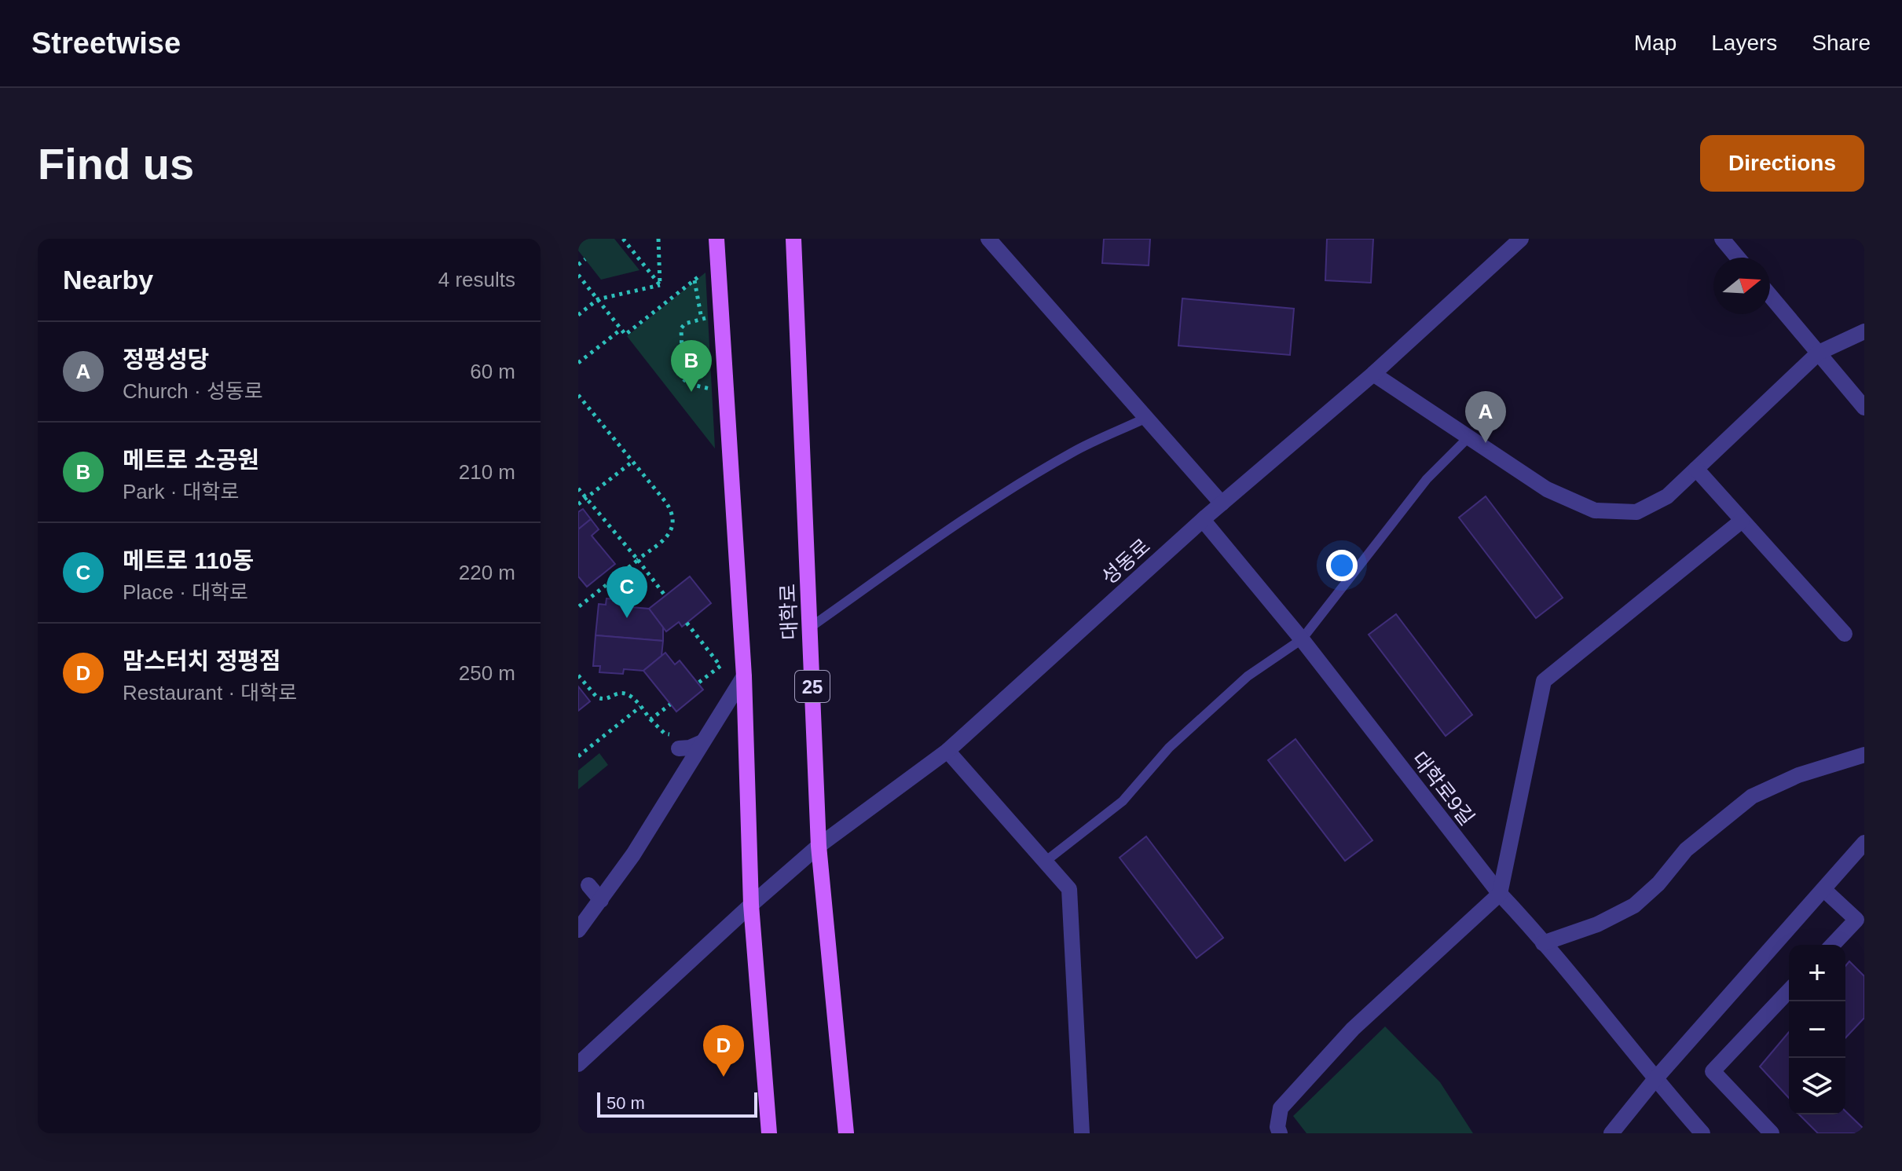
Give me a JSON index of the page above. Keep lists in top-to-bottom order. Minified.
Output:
{"streets":{"main road":["대학로","25"],"street":["성동로","대학로9길"]},"crossings":[["성동로","대학로"],["성동로","대학로9길"]],"scale_bar":"50 m","north":"right","page":{"header":"Streetwise","nav":["Map","Layers","Share"],"buttons":"Directions","title":"Find us","heading":["Nearby","4 results"],"list":[{"mark":"A","name":"정평성당","note":"Church · 성동로","value":"60 m"},{"mark":"B","name":"메트로 소공원","note":"Park · 대학로","value":"210 m"},{"mark":"C","name":"메트로 110동","note":"Place · 대학로","value":"220 m"},{"mark":"D","name":"맘스터치 정평점","note":"Restaurant · 대학로","value":"250 m"}],"pins":["B","A","C","D"],"map_buttons":["+","−"],"scale":"50 m"}}
